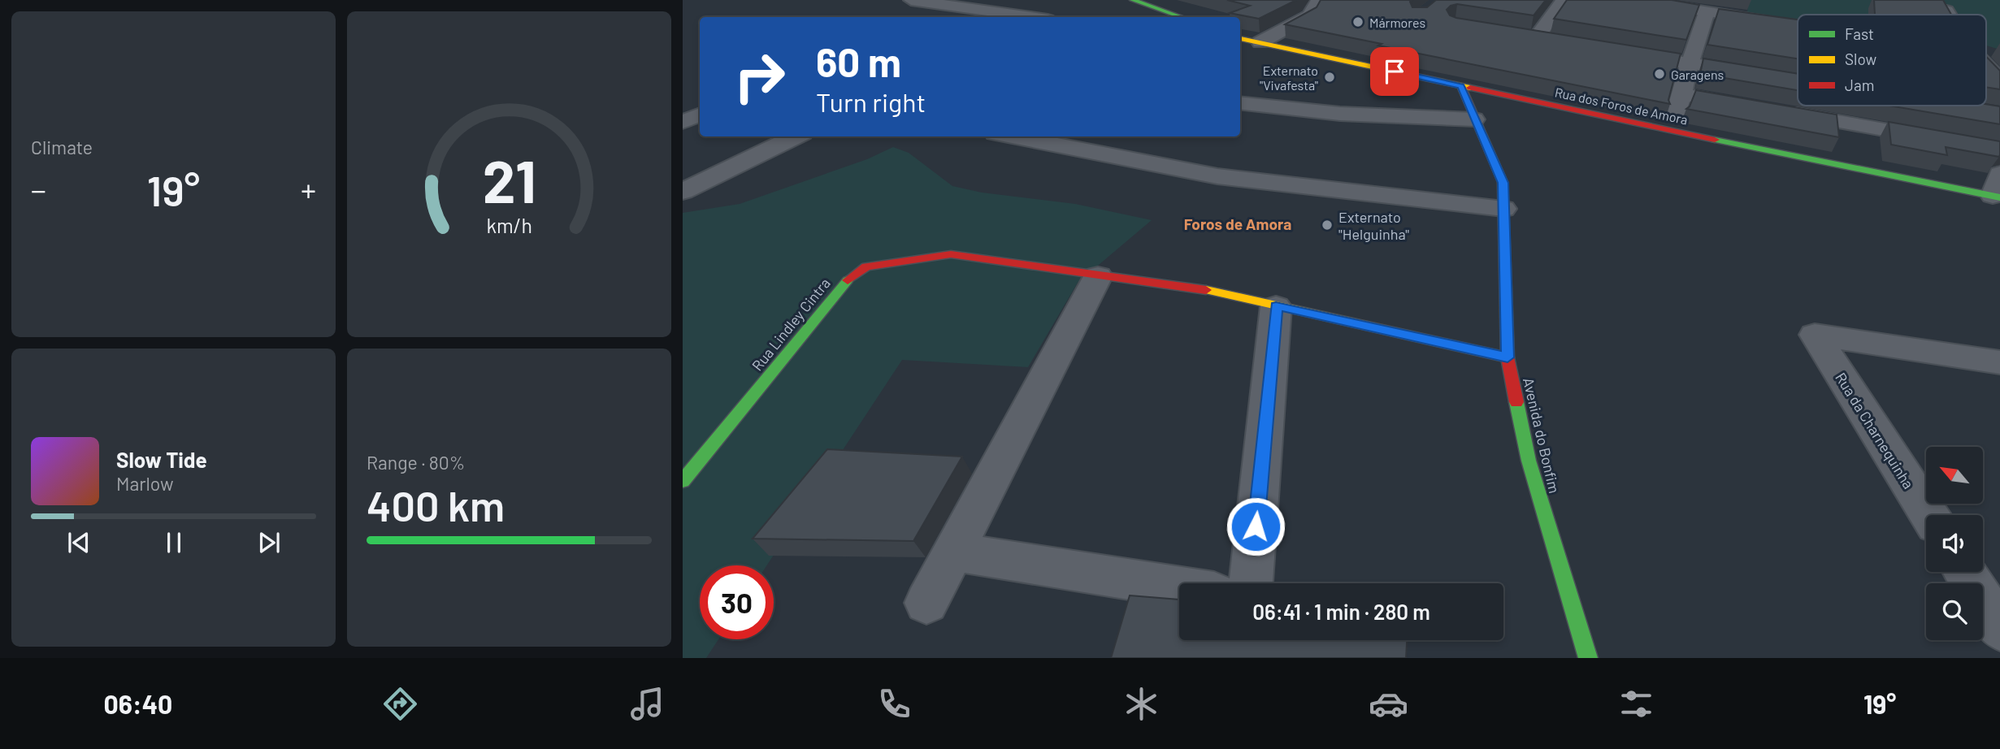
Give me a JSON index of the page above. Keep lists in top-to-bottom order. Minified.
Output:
{"streets":{"street":["Rua dos Foros de Amora","Rua Lindley Cintra","Rua da Charnequinha","Avenida do Bonfim"]},"crossings":[["Rua dos Foros de Amora","Avenida do Bonfim"],["Rua Lindley Cintra","Avenida do Bonfim"]],"districts":["Foros de Amora"],"places":["Mármores","Garagens","Externato \"Vivafesta\"","Externato \"Helguinha\""],"legend":["Fast","Slow","Jam"],"north":"top left","page":{"tile":["Climate",["Range · 80%","400 km"]],"turn":["60 m","Turn right"],"heat":["−","19°","+"],"song":["Slow Tide","Marlow"],"limit":"30","trip":"06:41 · 1 min · 280 m","tabs":["06:40","19°"],"gauge":["21","km/h"]}}
